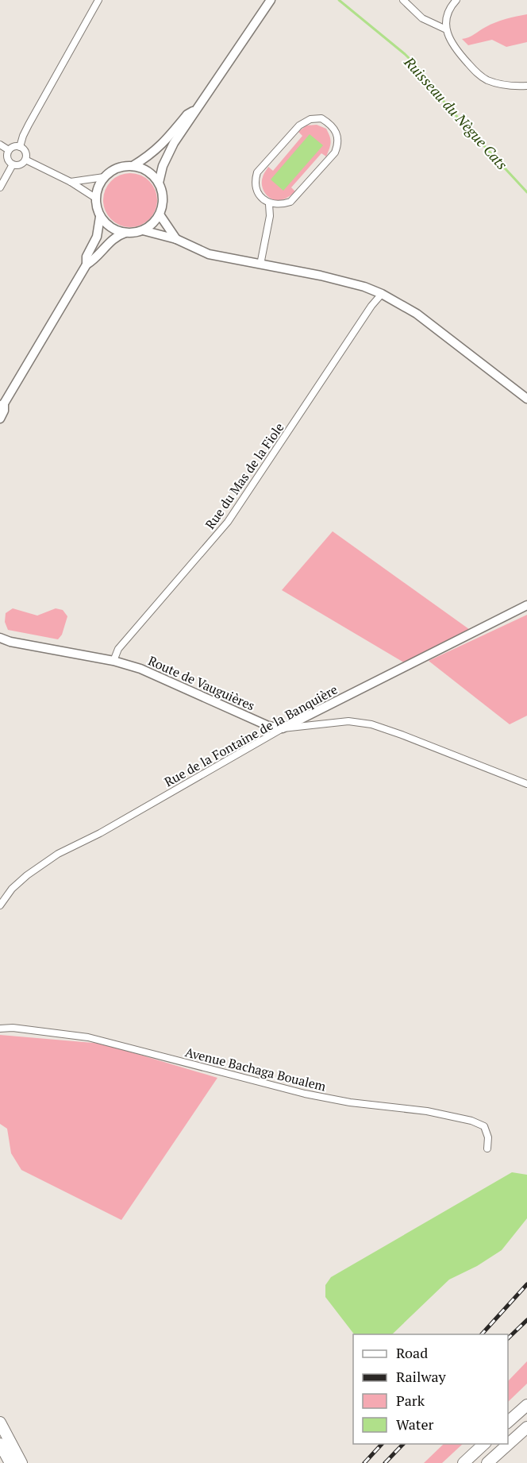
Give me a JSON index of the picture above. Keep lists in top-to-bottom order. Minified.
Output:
{"streets":{"street":["Rue du Mas de la Fiole","Route de Vauguières","Rue de la Fontaine de la Banquière","Avenue Bachaga Boualem"]},"crossings":[["Rue du Mas de la Fiole","Route de Vauguières"],["Route de Vauguières","Rue de la Fontaine de la Banquière"]],"water":["Ruisseau du Nègue Cats"],"legend":["Road","Railway","Park","Water"]}
